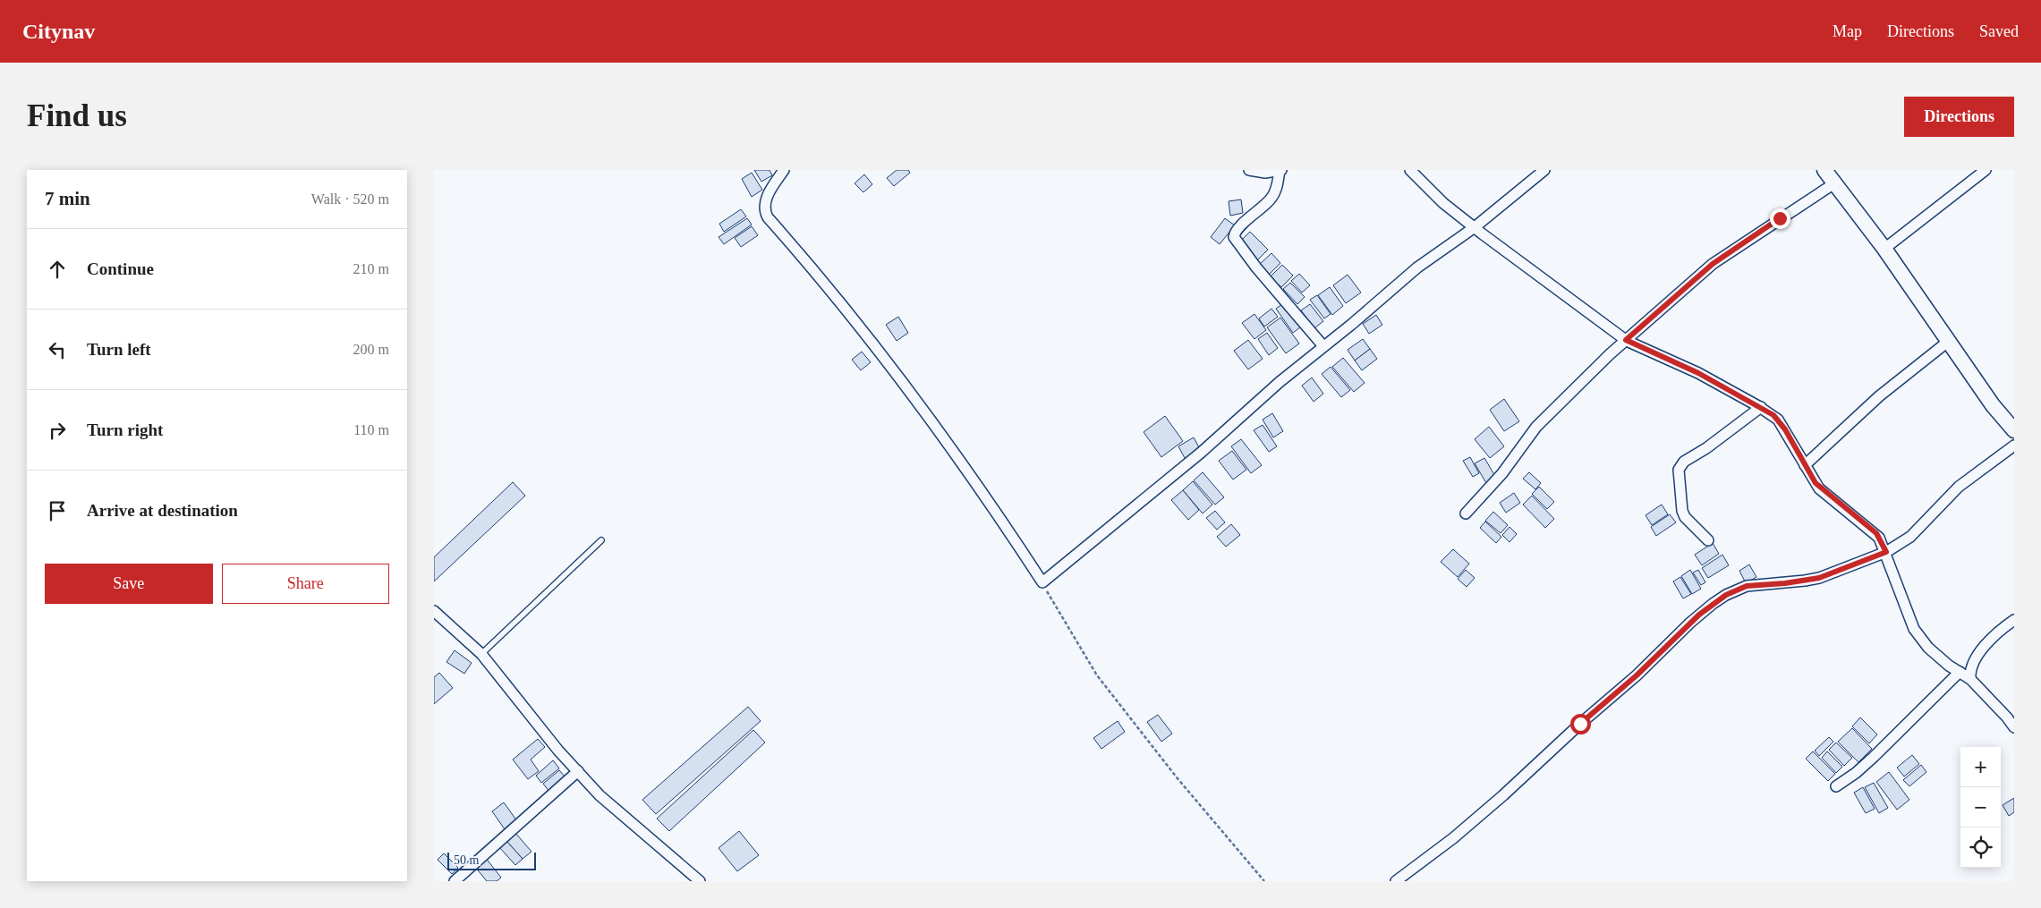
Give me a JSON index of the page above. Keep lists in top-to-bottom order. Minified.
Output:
{"scale_bar":"50 m","page":{"header":"Citynav","nav":["Map","Directions","Saved"],"buttons":["Directions",["Save","Share"]],"title":"Find us","heading":["7 min","Walk · 520 m"],"list":[["Continue","210 m"],["Turn left","200 m"],["Turn right","110 m"],"Arrive at destination"],"map_buttons":["+","−"],"scale":"50 m"}}
